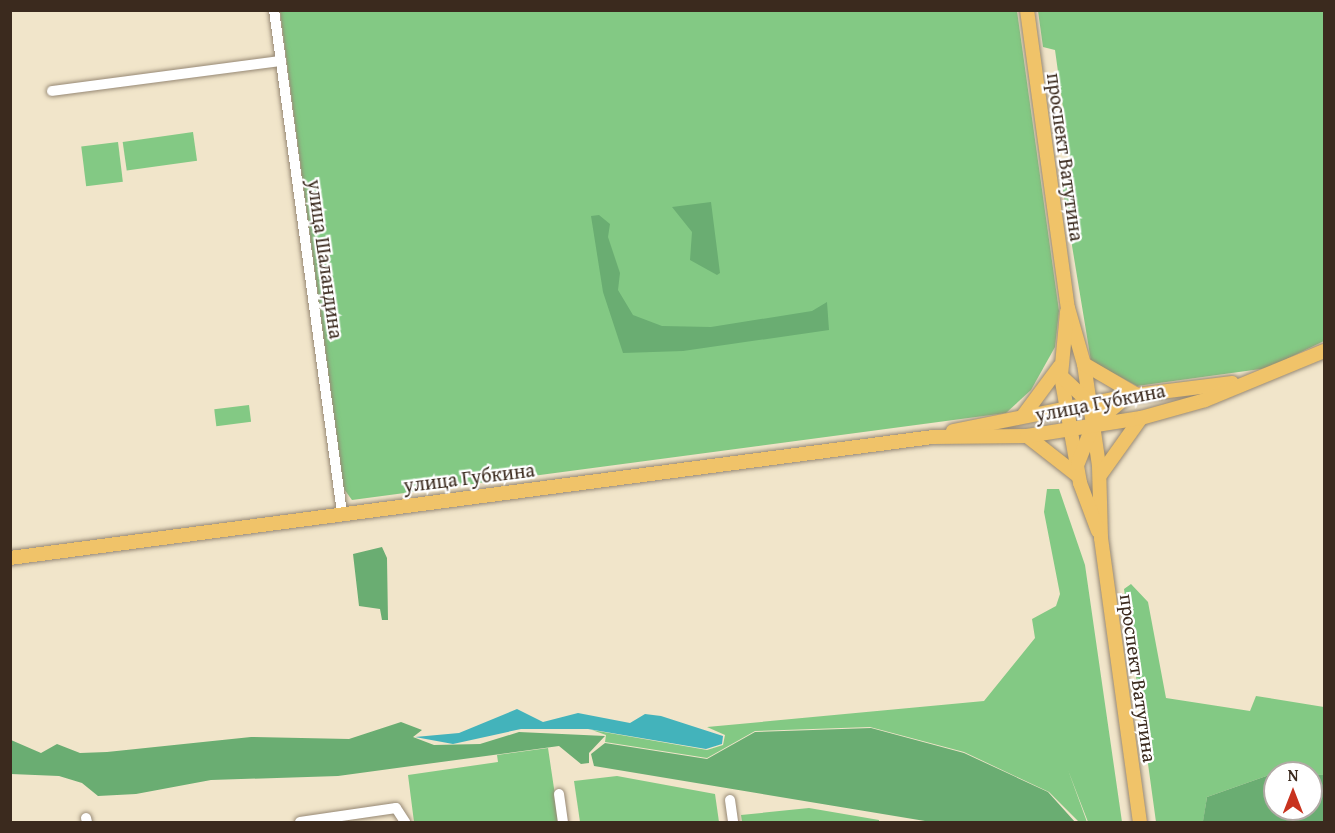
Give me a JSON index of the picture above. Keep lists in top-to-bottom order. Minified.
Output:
{"streets":{"main road":["проспект Ватутина","улица Губкина"],"street":["улица Шаландина"]},"crossings":[["проспект Ватутина","улица Губкина"],["улица Шаландина","улица Губкина"]],"north":"top"}
